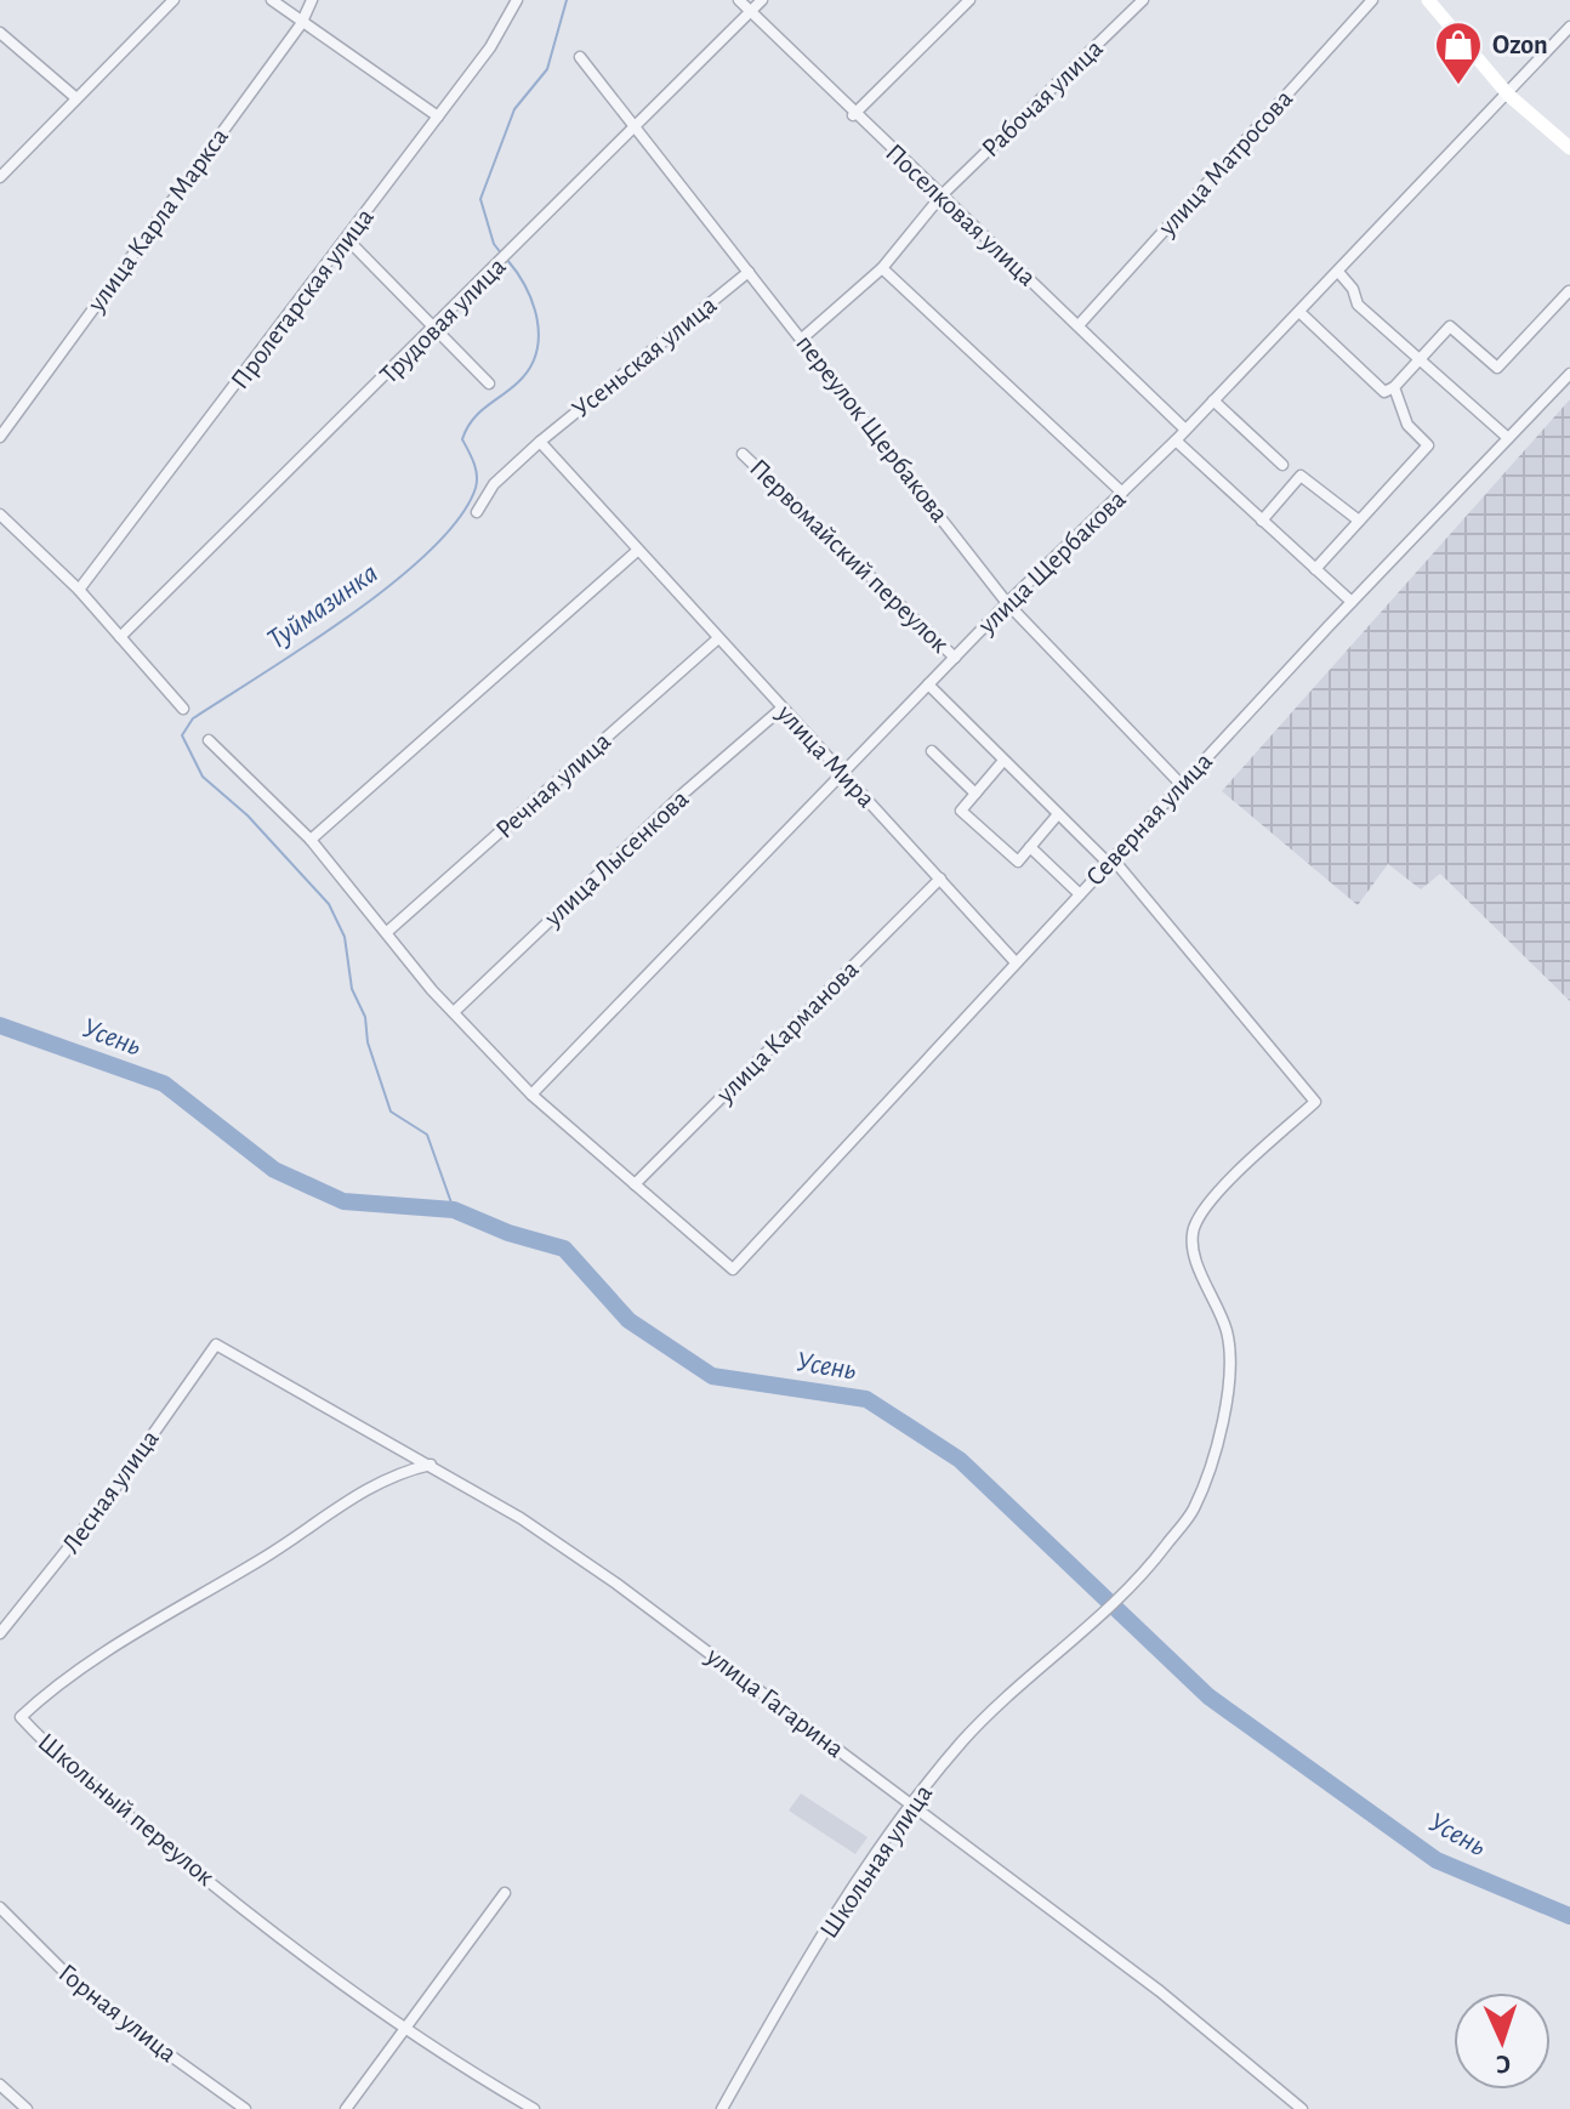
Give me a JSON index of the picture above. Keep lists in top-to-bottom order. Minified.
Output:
{"streets":{"street":["Рабочая улица","улица Матросова","Поселковая улица","улица Карла Маркса","Пролетарская улица","Трудовая улица","Усеньская улица","переулок Щербакова","Первомайский переулок","улица Щербакова","улица Мира","Речная улица","Северная улица","улица Лысенкова","улица Карманова","Лесная улица","улица Гагарина","Школьный переулок","Школьная улица","Горная улица"]},"crossings":[["Рабочая улица","Поселковая улица"],["Рабочая улица","переулок Щербакова"],["улица Матросова","Поселковая улица"],["Поселковая улица","Трудовая улица"],["Поселковая улица","улица Щербакова"],["Трудовая улица","переулок Щербакова"],["Усеньская улица","переулок Щербакова"],["Усеньская улица","улица Мира"],["переулок Щербакова","улица Щербакова"],["переулок Щербакова","Северная улица"],["Первомайский переулок","улица Щербакова"],["Первомайский переулок","Северная улица"],["Первомайский переулок","Школьная улица"],["улица Щербакова","улица Мира"],["улица Мира","Речная улица"],["улица Мира","Северная улица"],["улица Мира","улица Лысенкова"],["улица Мира","улица Карманова"],["Северная улица","улица Карманова"],["Лесная улица","улица Гагарина"],["улица Гагарина","Школьный переулок"],["улица Гагарина","Школьная улица"]],"water":["Туймазинка","Усень"],"places":{"shop":["Ozon"]},"north":"bottom"}
